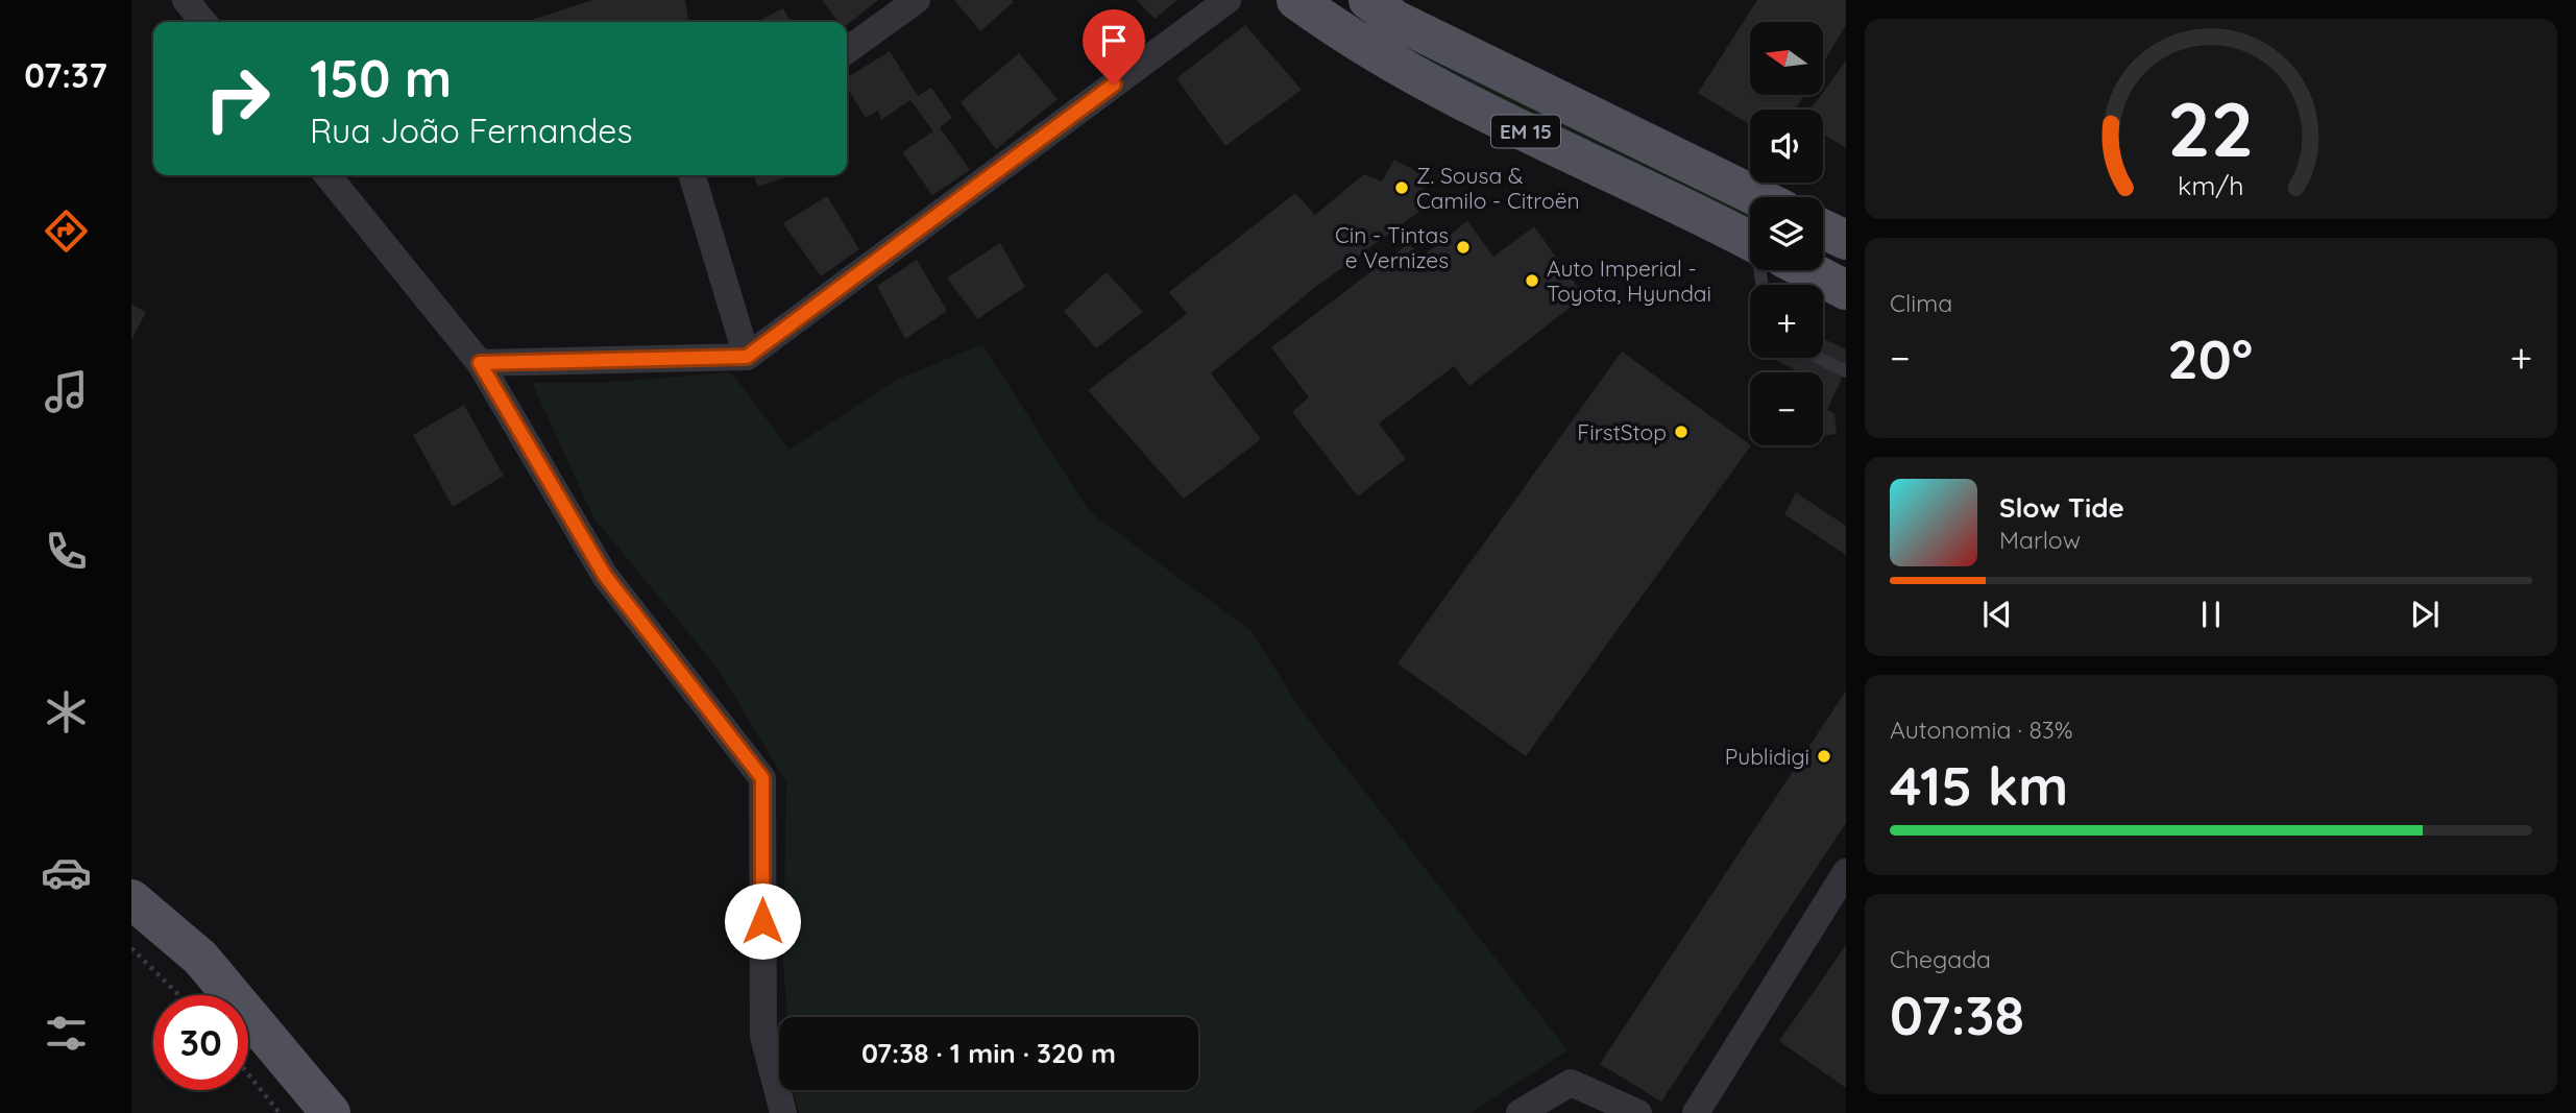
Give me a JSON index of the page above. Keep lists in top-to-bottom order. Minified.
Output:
{"streets":{"main road":["EM 15"]},"places":["Z. Sousa & Camilo - Citroën","Cin - Tintas e Vernizes","Auto Imperial - Toyota, Hyundai","FirstStop","Publidigi"],"north":"left","page":{"tabs":"07:37","map_buttons":["+","−"],"turn":["150 m","Rua João Fernandes"],"tile":["Clima",["Autonomia · 83%","415 km"],["Chegada","07:38"]],"heat":["−","20°","+"],"song":["Slow Tide","Marlow"],"limit":"30","trip":"07:38 · 1 min · 320 m","gauge":["22","km/h"]}}
